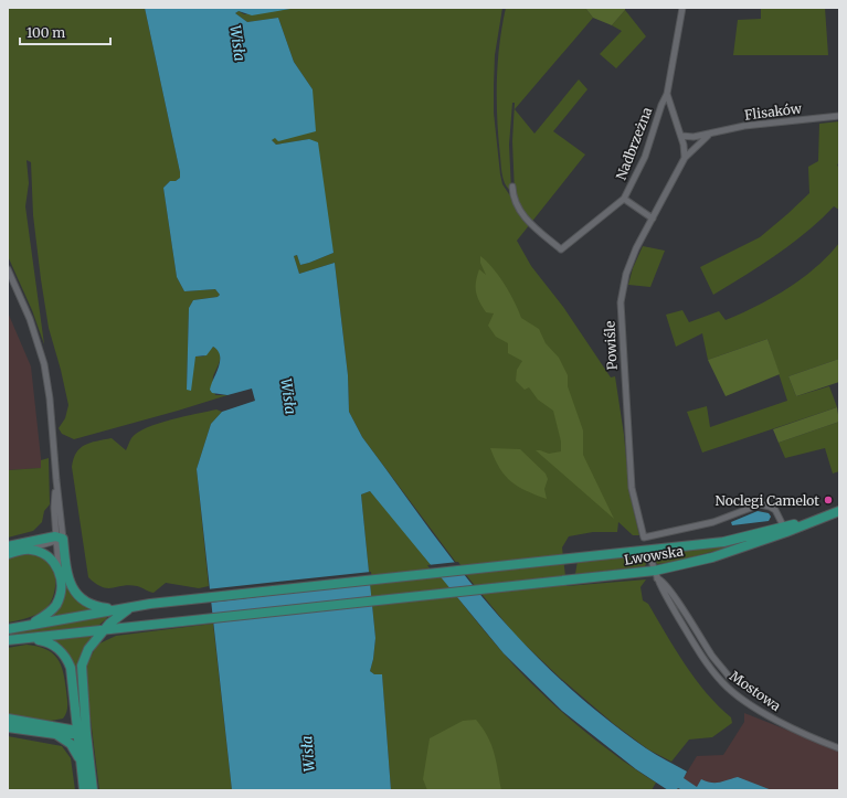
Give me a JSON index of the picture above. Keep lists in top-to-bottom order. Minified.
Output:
{"streets":{"main road":["Lwowska"],"street":["Flisaków","Nadbrzeżna","Powiśle","Mostowa"]},"crossings":[["Flisaków","Powiśle"],["Powiśle","Lwowska"],["Lwowska","Mostowa"]],"water":["Wisła"],"places":["Noclegi Camelot"],"scale_bar":"100 m"}
